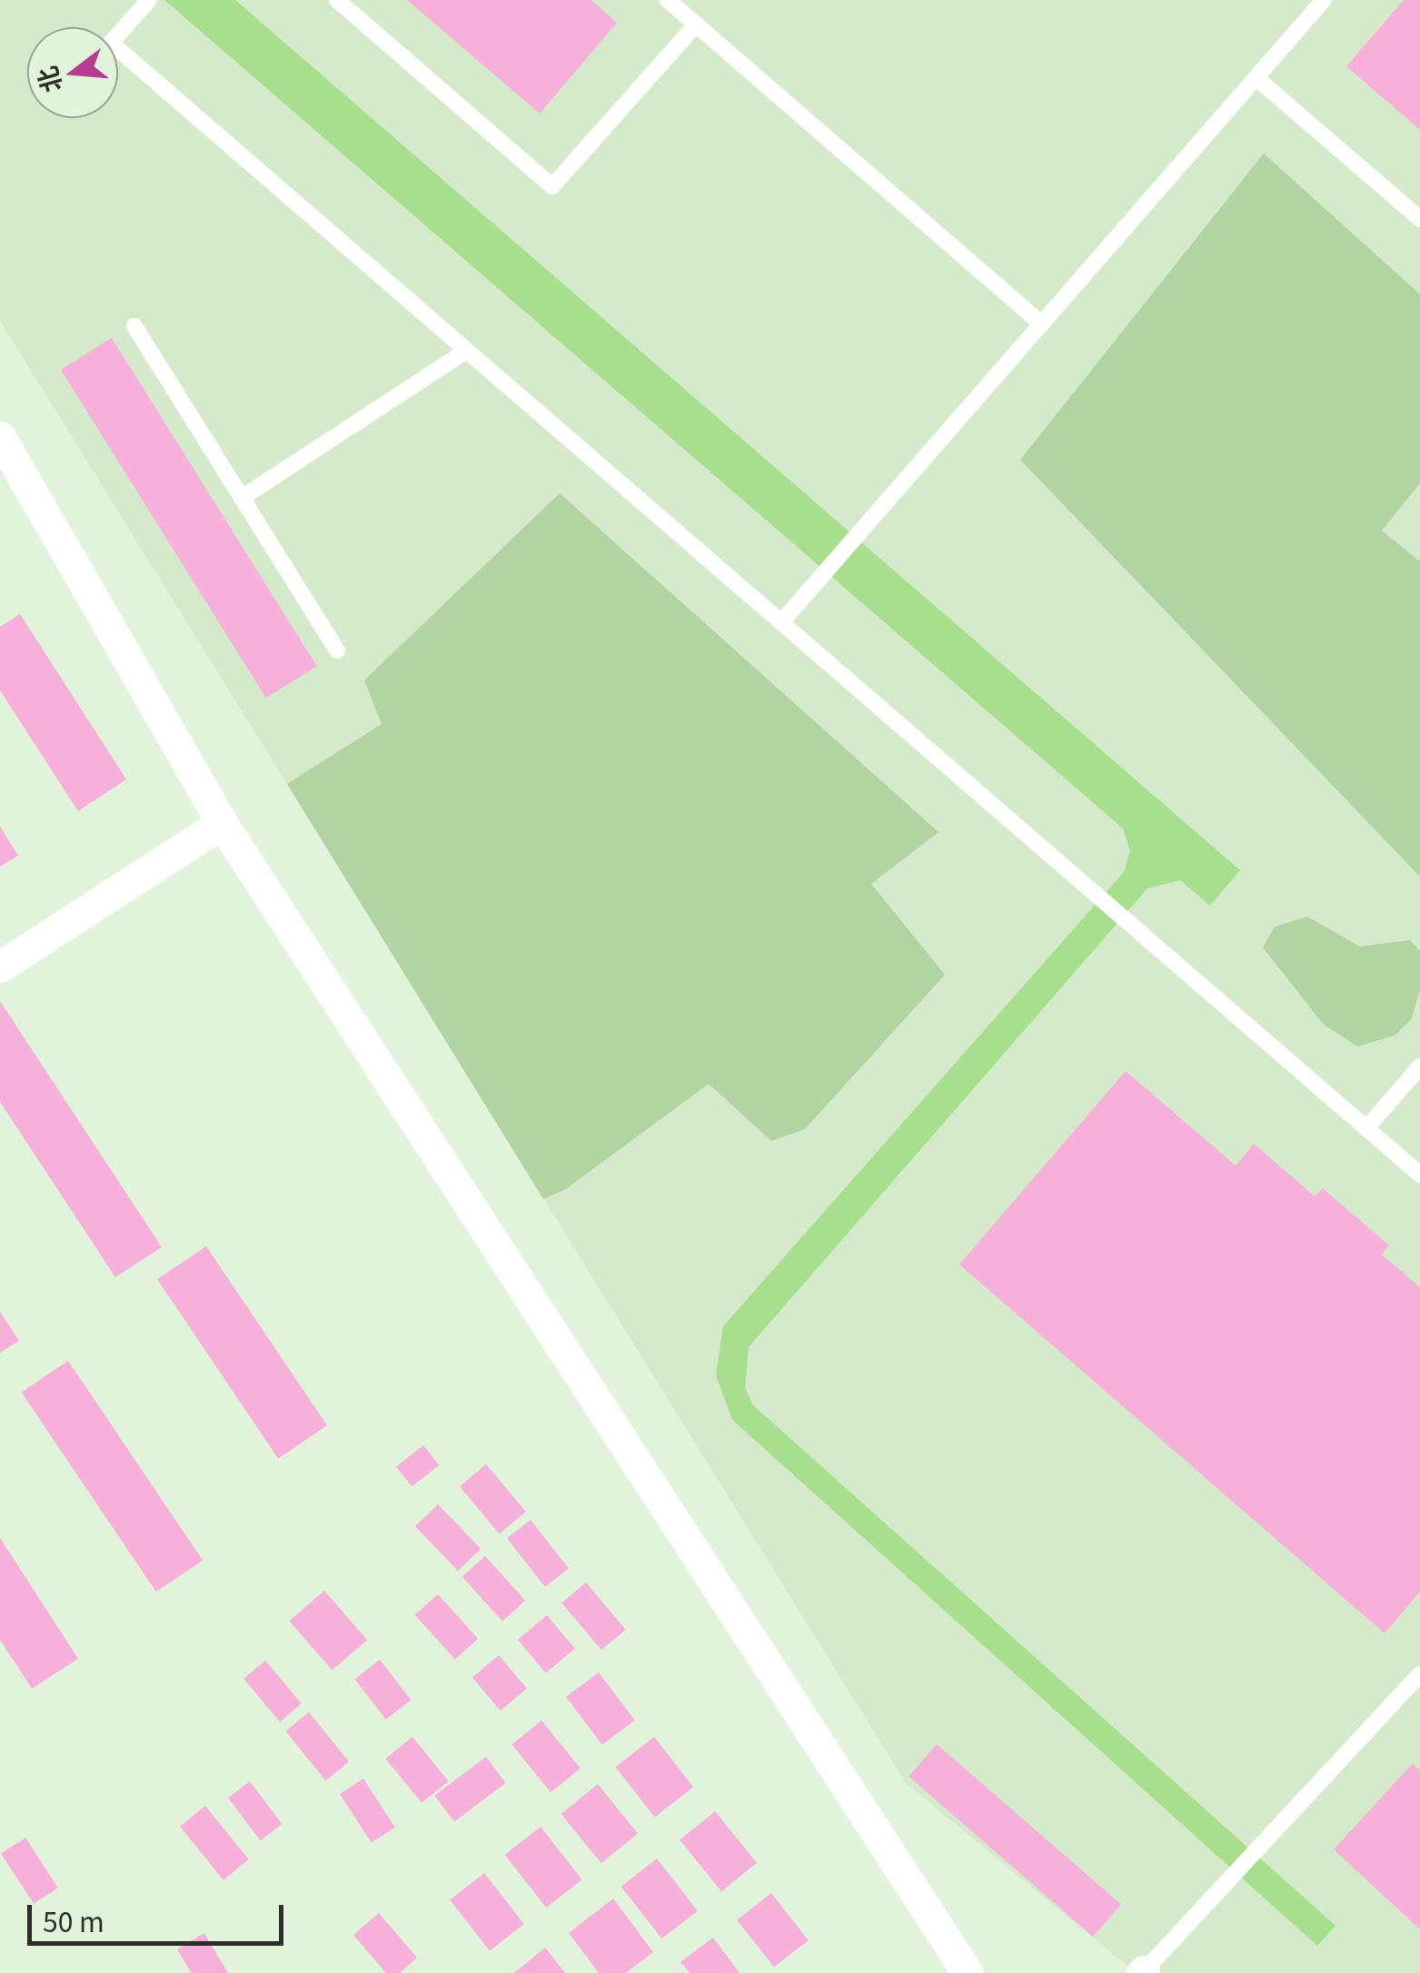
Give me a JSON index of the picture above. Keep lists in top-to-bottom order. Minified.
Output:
{"scale_bar":"50 m","north":"left"}
